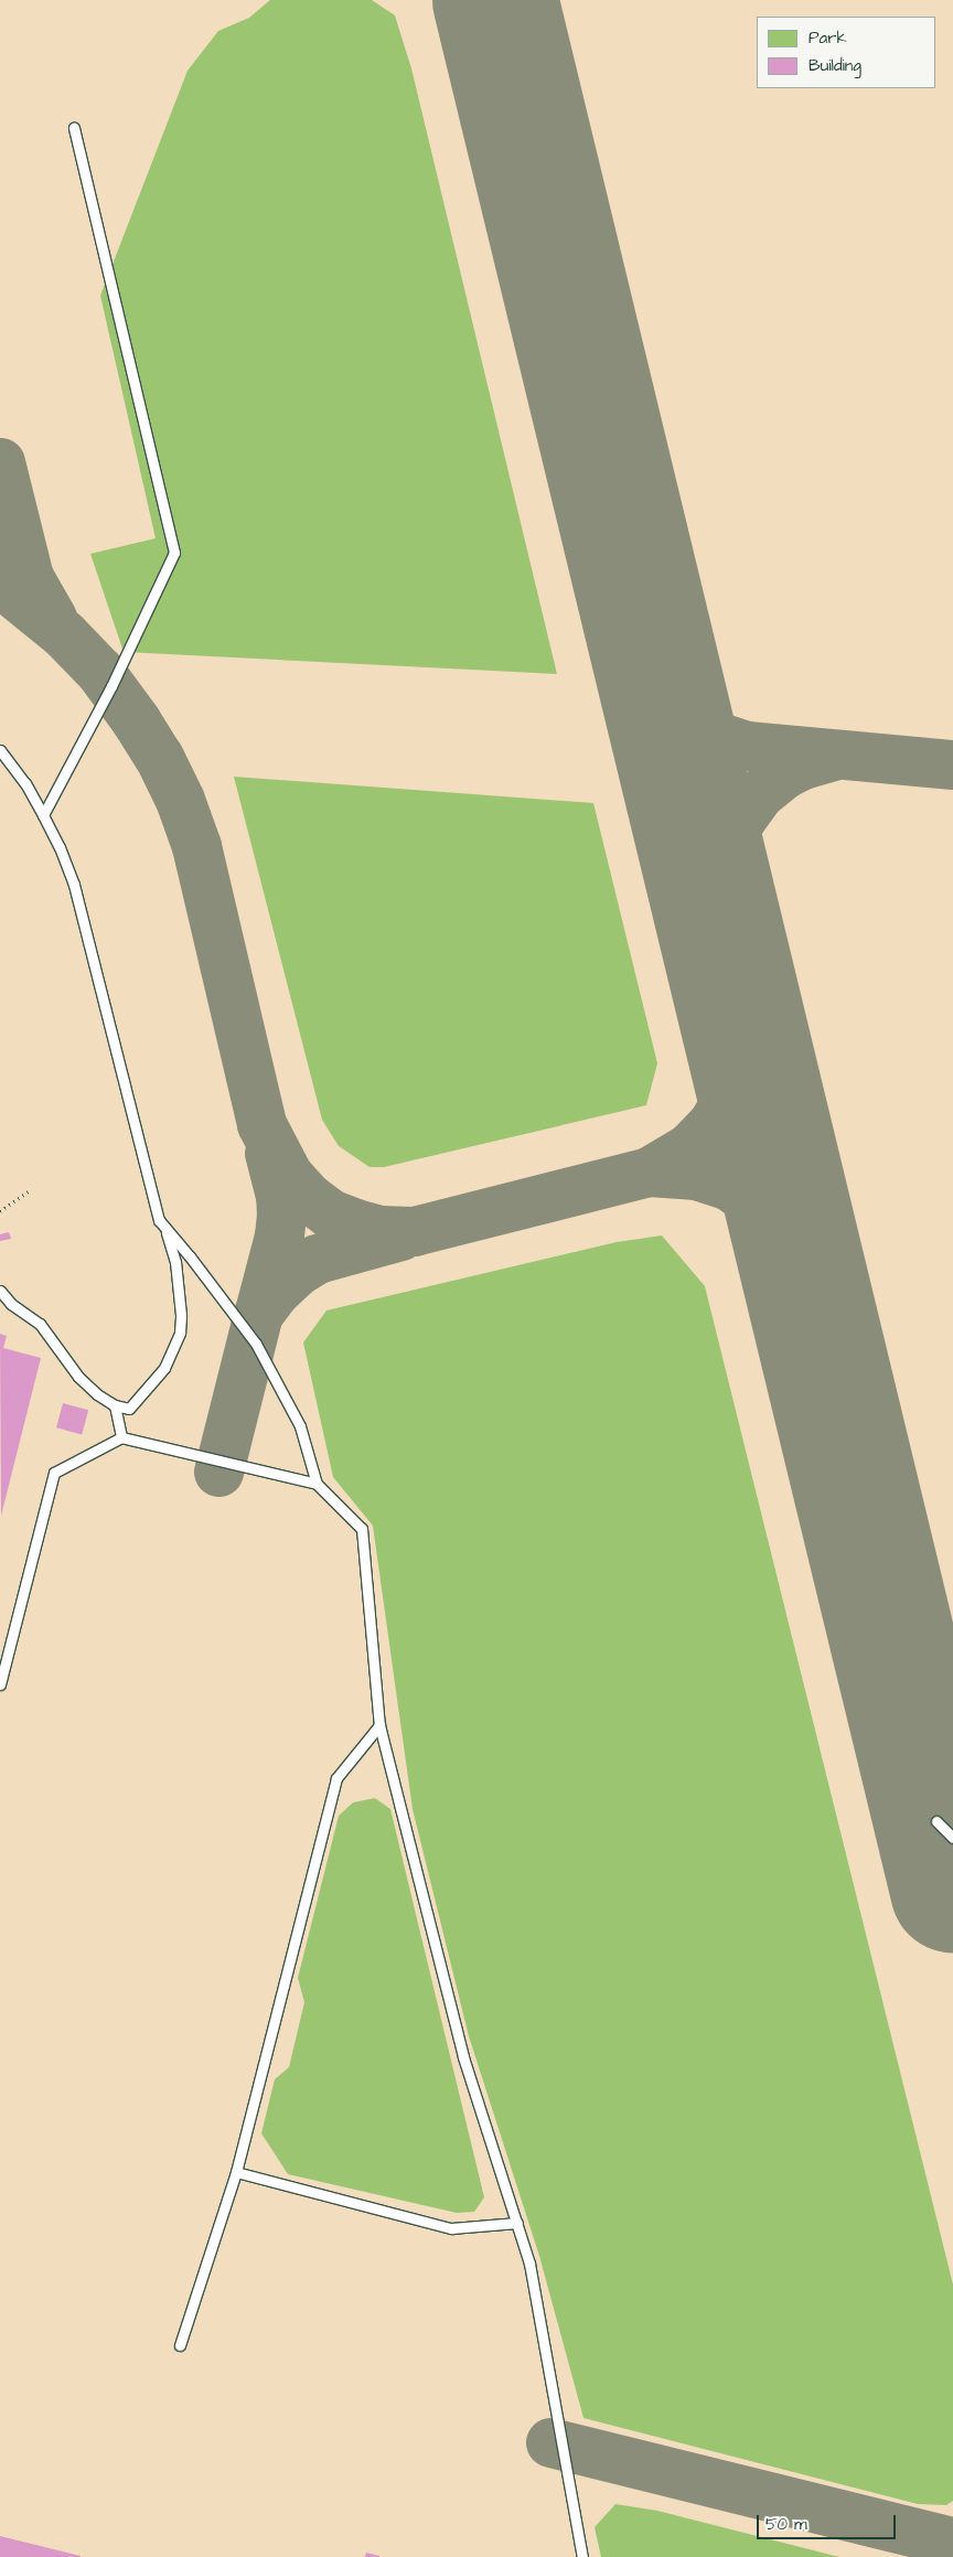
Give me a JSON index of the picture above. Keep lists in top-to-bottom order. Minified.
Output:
{"legend":["Park","Building"],"scale_bar":"50 m"}
